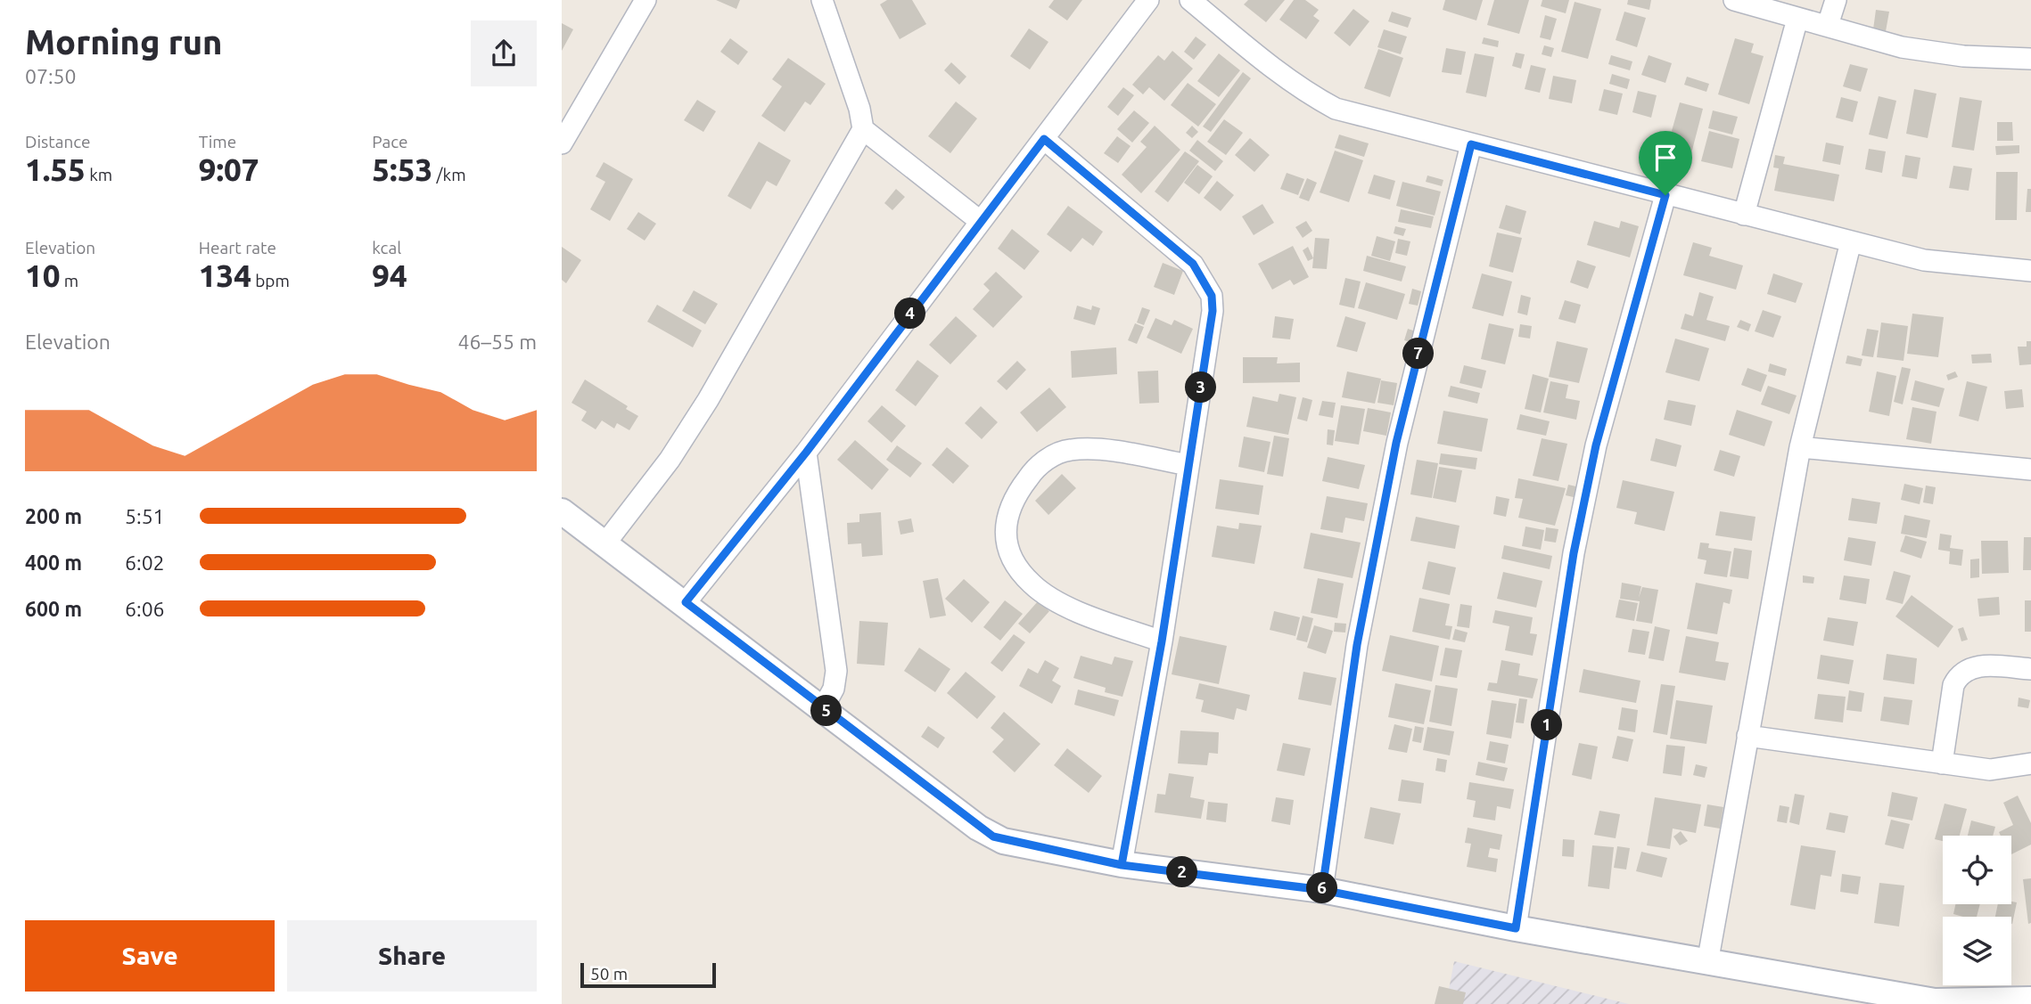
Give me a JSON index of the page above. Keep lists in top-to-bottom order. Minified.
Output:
{"scale_bar":"50 m","page":{"heading":["Morning run","07:50"],"stats":[["Distance","1.55 km"],["Time","9:07"],["Pace","5:53 /km"],["Elevation","10 m"],["Heart rate","134 bpm"],["kcal","94"]],"pins":["4","7","3","5","1","2","6"],"chart":["Elevation","46–55 m"],"list":[{"name":"200 m","note":"5:51"},{"name":"400 m","note":"6:02"},{"name":"600 m","note":"6:06"}],"buttons":["Save","Share"],"scale":"50 m"}}
